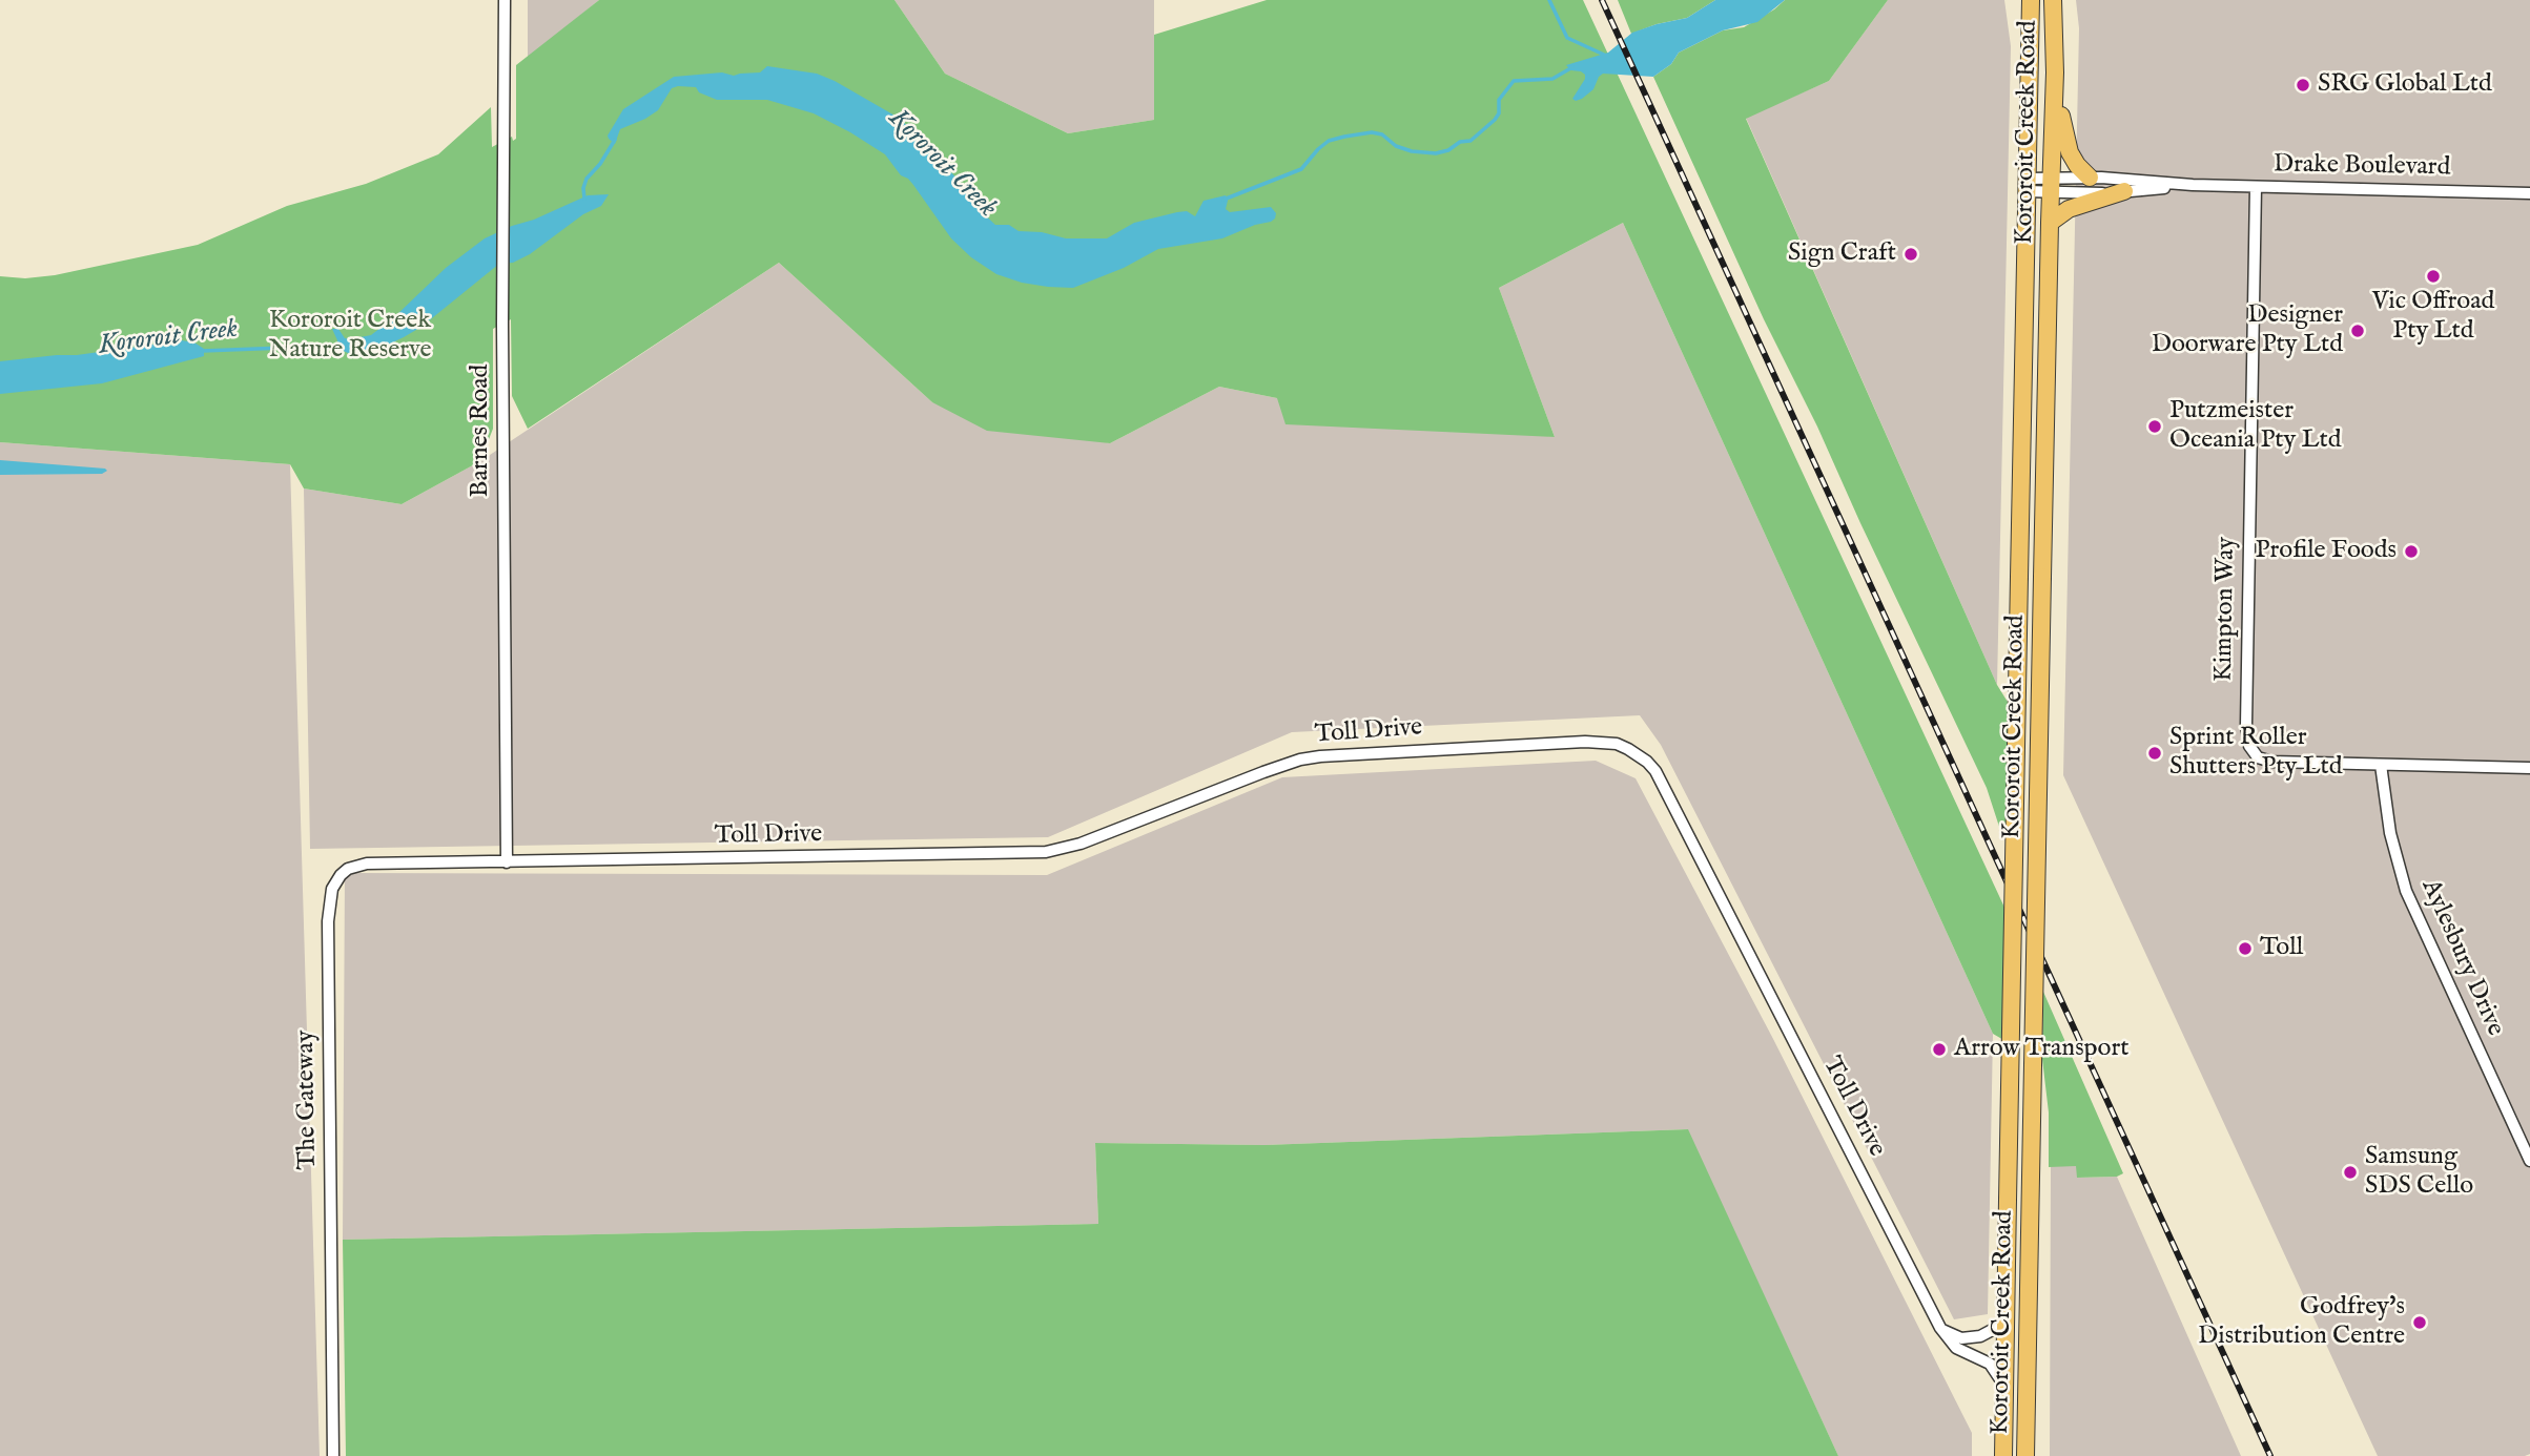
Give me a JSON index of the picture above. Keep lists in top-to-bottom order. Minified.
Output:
{"streets":{"main road":["Kororoit Creek Road"],"street":["Drake Boulevard","Barnes Road","Kimpton Way","Toll Drive","Aylesbury Drive","The Gateway"]},"crossings":[["Kororoit Creek Road","Drake Boulevard"],["Kororoit Creek Road","Toll Drive"],["Drake Boulevard","Kimpton Way"],["Barnes Road","Toll Drive"],["Kimpton Way","Aylesbury Drive"],["Toll Drive","The Gateway"]],"water":["Kororoit Creek"],"parks":["Kororoit Creek Nature Reserve"],"places":["SRG Global Ltd","Sign Craft","Vic Offroad Pty Ltd","Designer Doorware Pty Ltd","Putzmeister Oceania Pty Ltd","Profile Foods","Sprint Roller Shutters Pty Ltd","Toll","Arrow Transport","Samsung SDS Cello","Godfrey's Distribution Centre"]}
